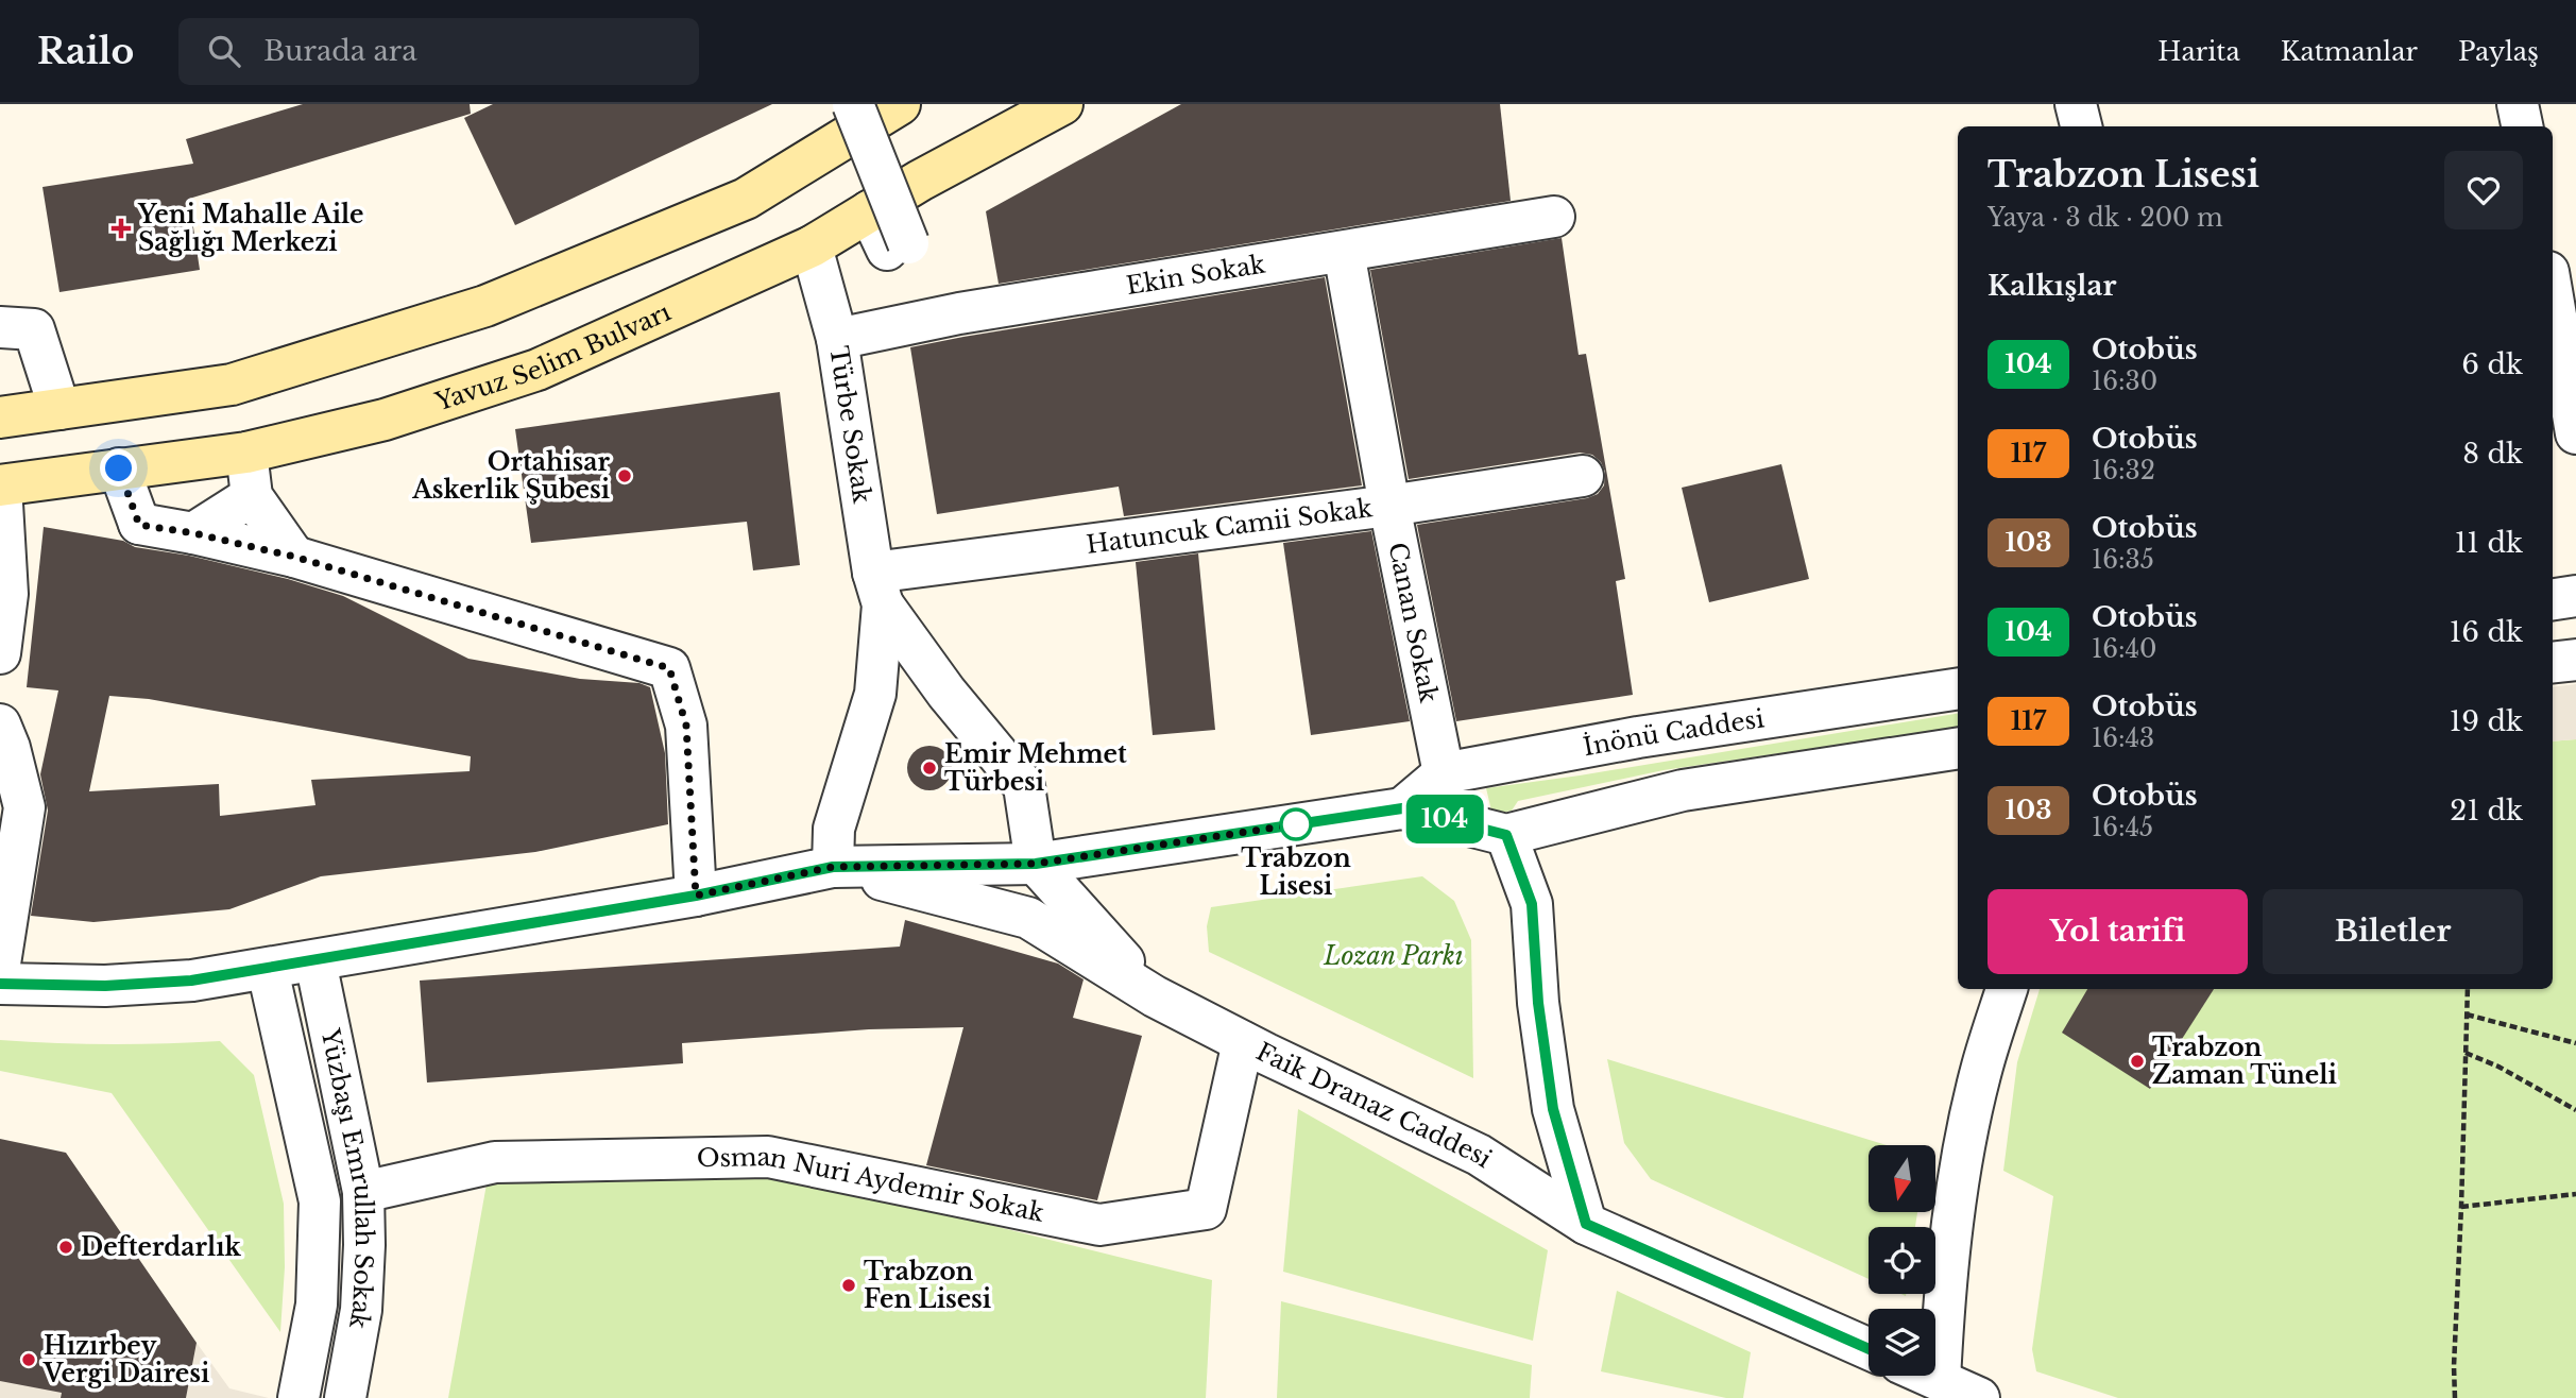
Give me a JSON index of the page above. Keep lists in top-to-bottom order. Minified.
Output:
{"streets":{"main road":["Yavuz Selim Bulvarı"],"street":["Ekin Sokak","Türbe Sokak","Hatuncuk Camii Sokak","Canan Sokak","İnönü Caddesi","Faik Dranaz Caddesi","Yüzbaşı Emrullah Sokak","Osman Nuri Aydemir Sokak"]},"crossings":[["Ekin Sokak","Türbe Sokak"],["Ekin Sokak","Canan Sokak"],["Yavuz Selim Bulvarı","Türbe Sokak"],["Türbe Sokak","Hatuncuk Camii Sokak"],["Türbe Sokak","Faik Dranaz Caddesi"],["Hatuncuk Camii Sokak","Canan Sokak"],["Canan Sokak","İnönü Caddesi"],["Faik Dranaz Caddesi","Osman Nuri Aydemir Sokak"],["Yüzbaşı Emrullah Sokak","Osman Nuri Aydemir Sokak"]],"parks":["Lozan Parkı"],"places":{"health":["Yeni Mahalle Aile Sağlığı Merkezi"],"other":["Ortahisar Askerlik Şubesi","Emir Mehmet Türbesi","Trabzon Lisesi","Trabzon Zaman Tüneli","Defterdarlık","Trabzon Fen Lisesi","Hızırbey Vergi Dairesi"]},"lines":["bus line 104"],"north":"bottom","page":{"header":"Railo","search":"Burada ara","nav":["Harita","Katmanlar","Paylaş"],"on_map":"104","heading":[["Trabzon Lisesi","Yaya · 3 dk · 200 m"],"Kalkışlar"],"list":[{"mark":"104","name":"Otobüs","note":"16:30","value":"6 dk"},{"mark":"117","name":"Otobüs","note":"16:32","value":"8 dk"},{"mark":"103","name":"Otobüs","note":"16:35","value":"11 dk"},{"mark":"104","name":"Otobüs","note":"16:40","value":"16 dk"},{"mark":"117","name":"Otobüs","note":"16:43","value":"19 dk"},{"mark":"103","name":"Otobüs","note":"16:45","value":"21 dk"}],"buttons":["Yol tarifi","Biletler"]}}
